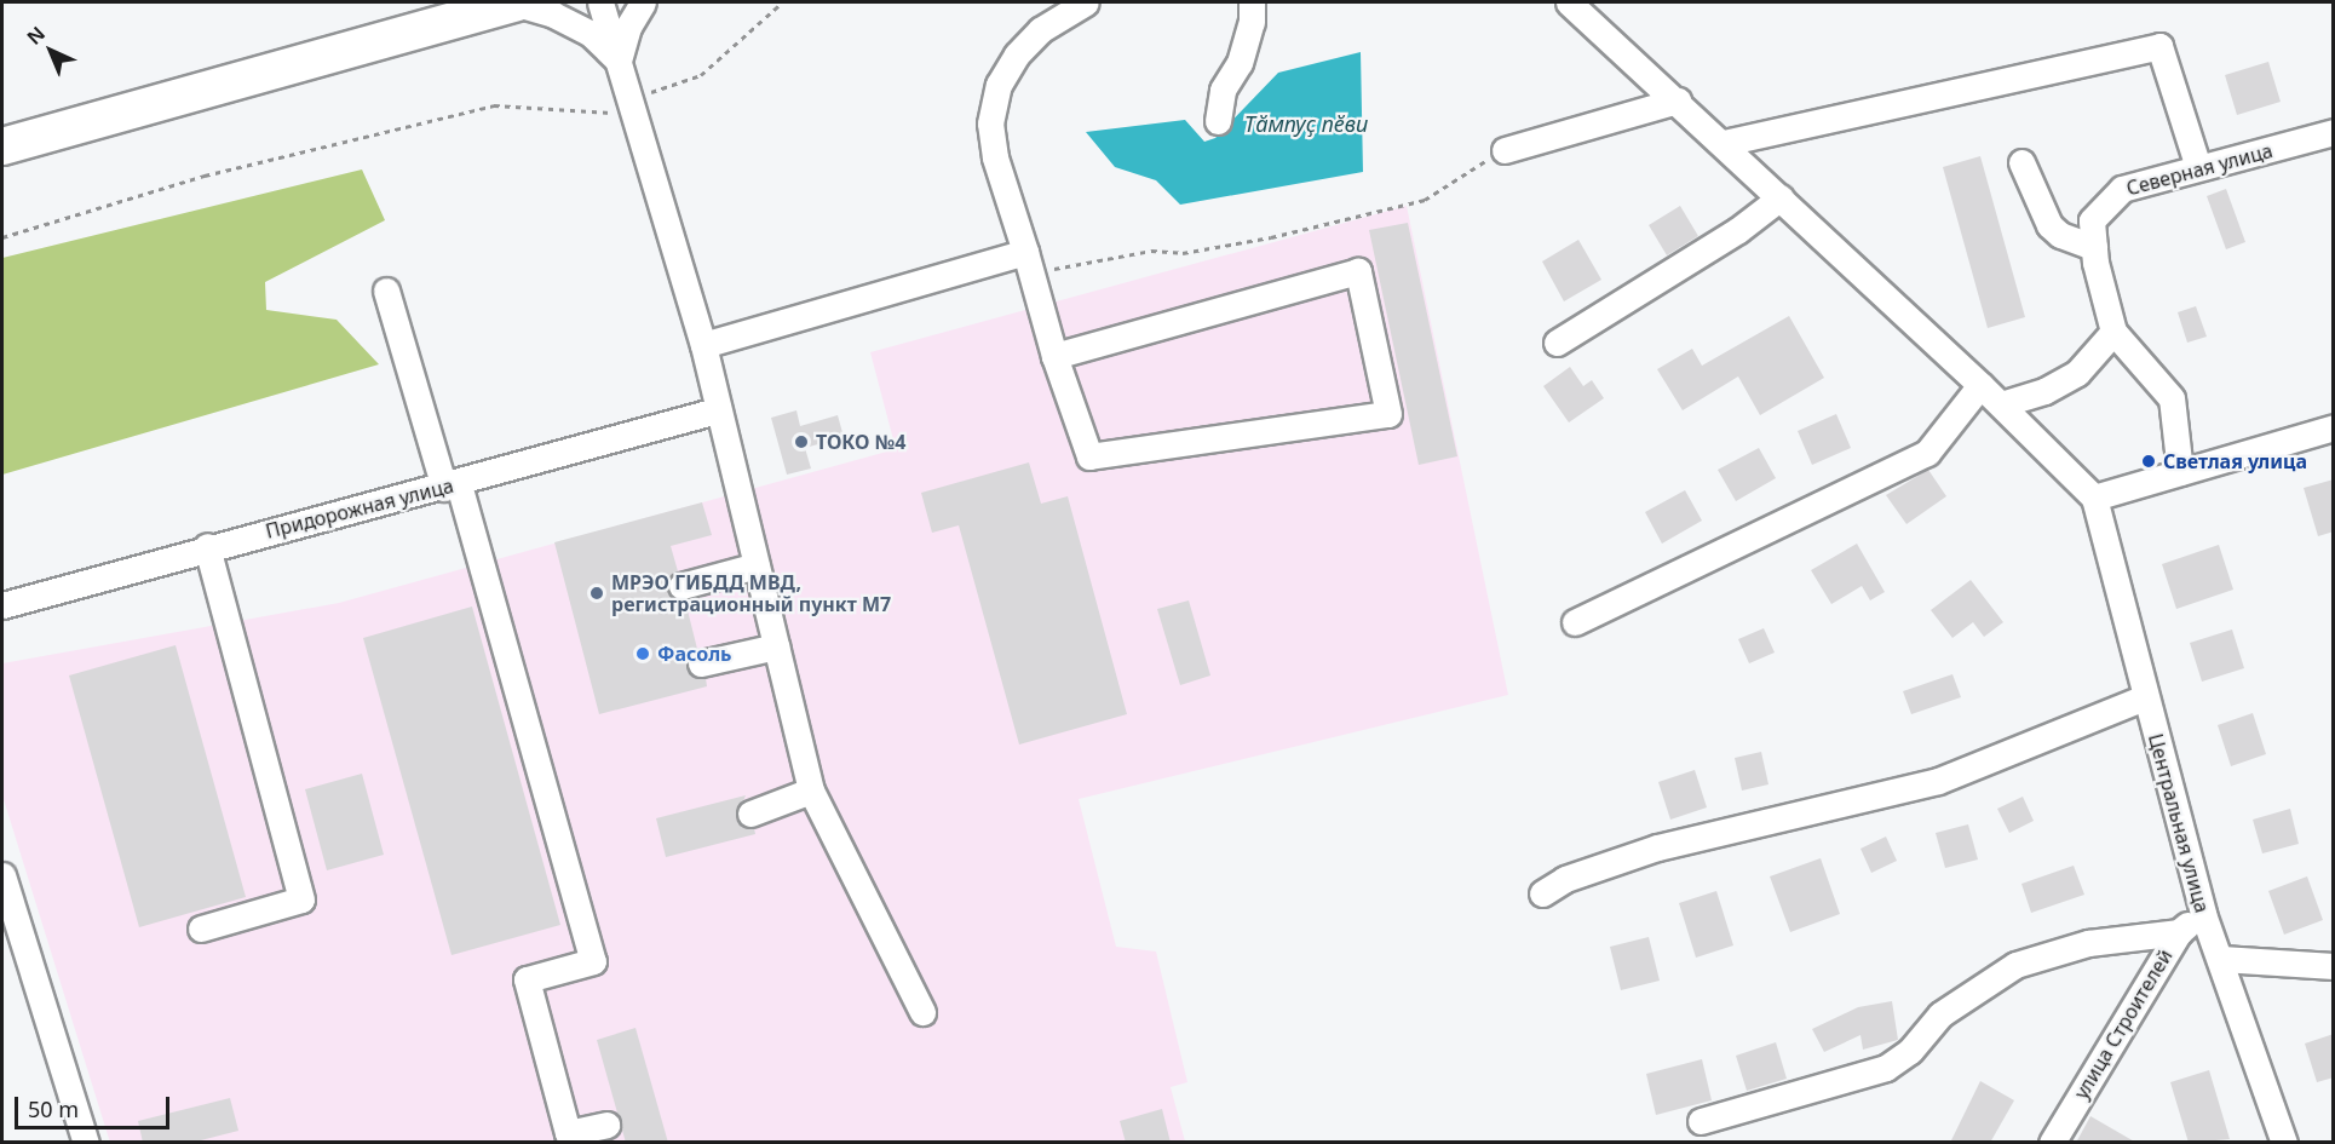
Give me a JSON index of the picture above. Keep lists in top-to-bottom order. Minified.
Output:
{"streets":{"street":["Северная улица","Придорожная улица","Центральная улица","улица Строителей"]},"crossings":[["Центральная улица","улица Строителей"]],"water":["Тӑмпуҫ пӗви"],"places":["ТОКО №4","Светлая улица","МРЭО ГИБДД МВД, регистрационный пункт М7","Фасоль"],"scale_bar":"50 m","north":"top left"}
